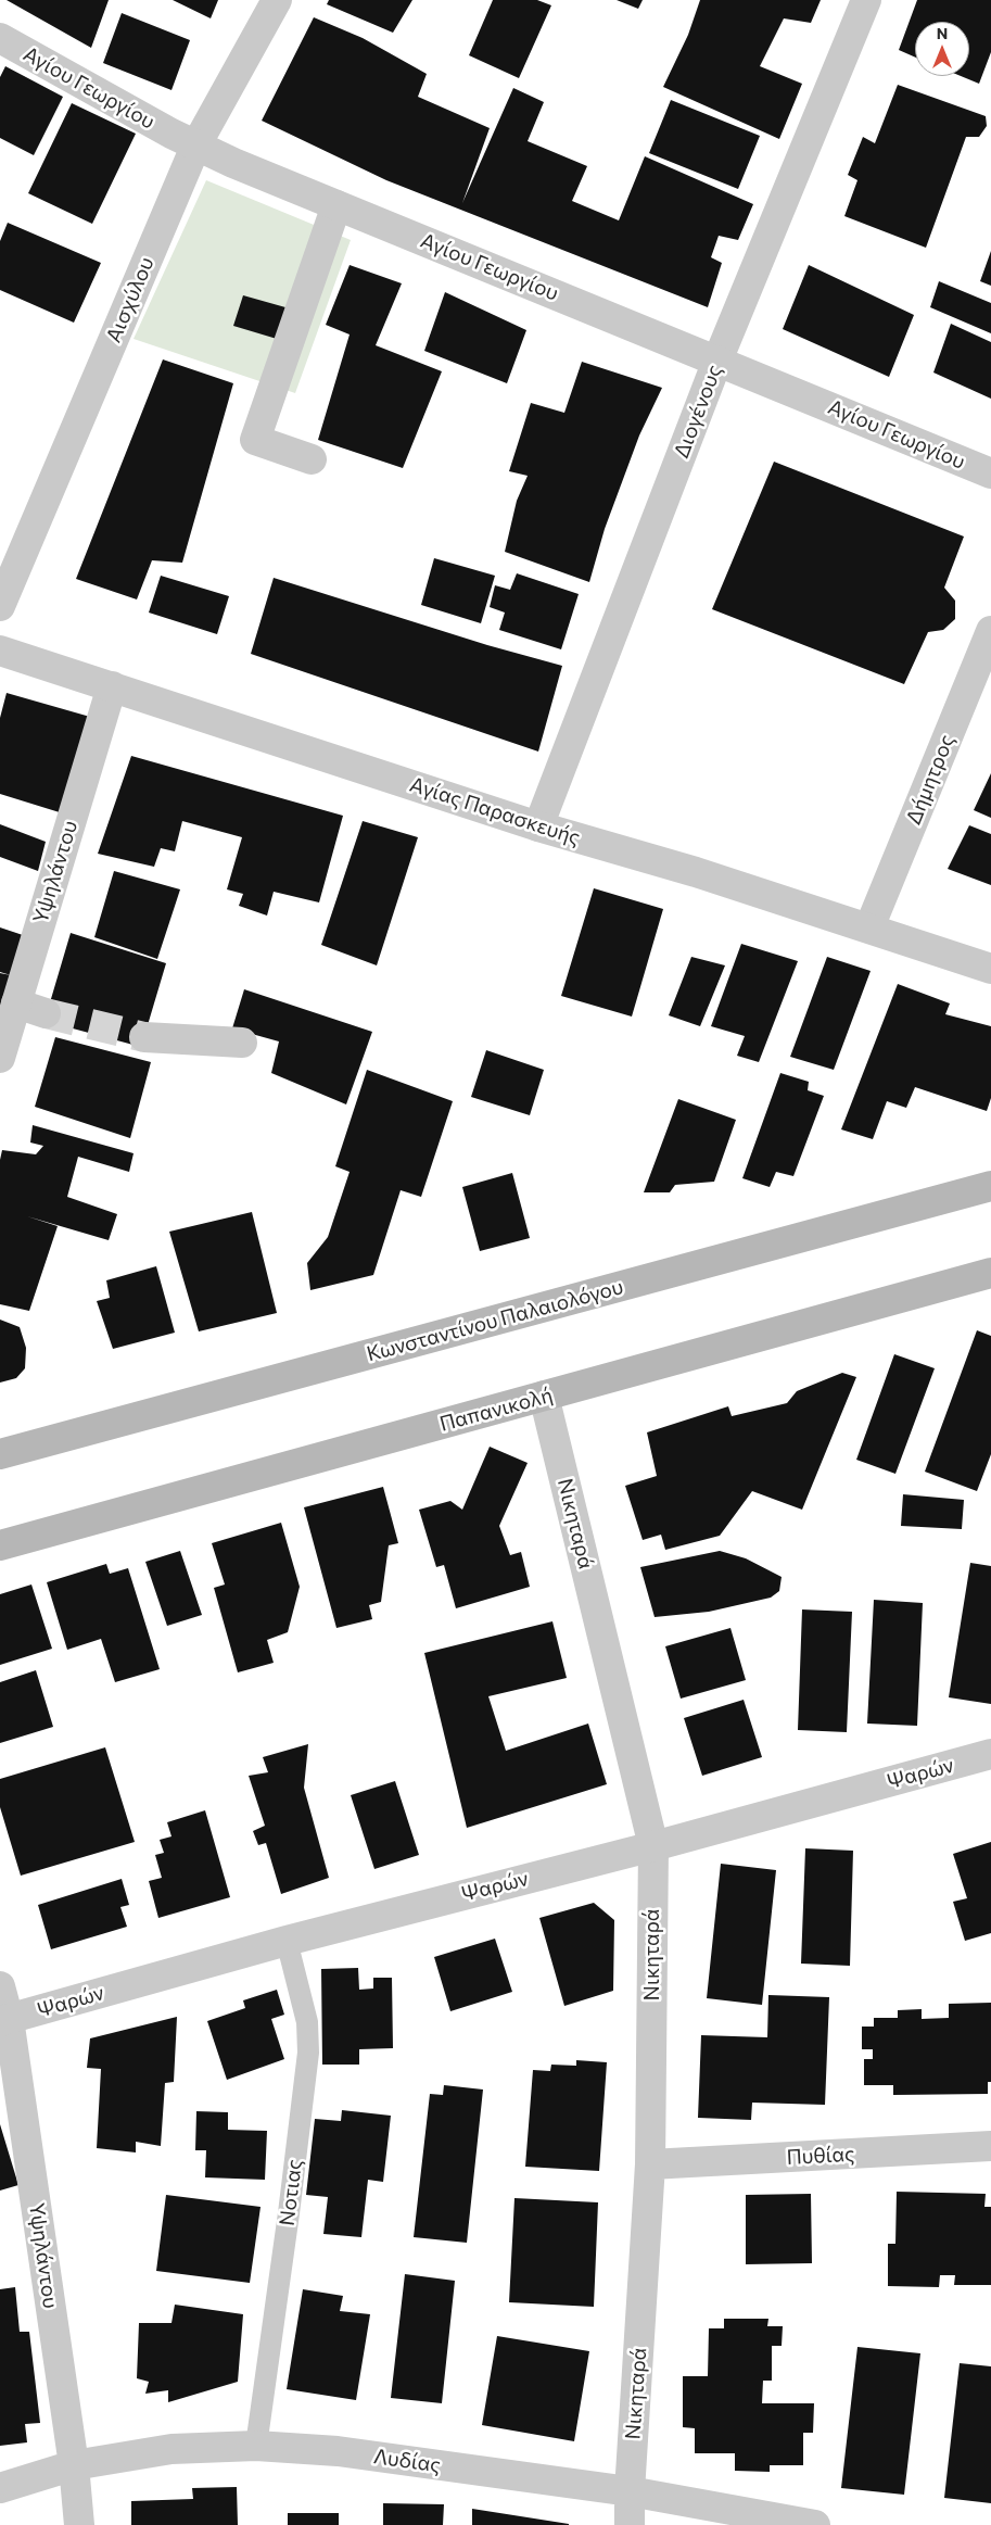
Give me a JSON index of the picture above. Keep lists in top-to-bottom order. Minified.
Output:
{"streets":{"main road":["Κωνσταντίνου Παλαιολόγου","Παπανικολή"],"street":["Αγίου Γεωργίου","Αισχύλου","Διογένους","Δήμητρος","Αγίας Παρασκευής","Υψηλάντου","Νικηταρά","Ψαρών","Πυθίας","Λυδίας"],"lane":["Νοτιας"]},"crossings":[["Αγίου Γεωργίου","Αισχύλου"],["Αγίου Γεωργίου","Διογένους"],["Διογένους","Αγίας Παρασκευής"],["Δήμητρος","Αγίας Παρασκευής"],["Αγίας Παρασκευής","Υψηλάντου"],["Υψηλάντου","Ψαρών"],["Υψηλάντου","Λυδίας"],["Παπανικολή","Νικηταρά"],["Νικηταρά","Ψαρών"],["Νικηταρά","Πυθίας"],["Νικηταρά","Λυδίας"],["Ψαρών","Νοτιας"],["Νοτιας","Λυδίας"]],"north":"top"}
